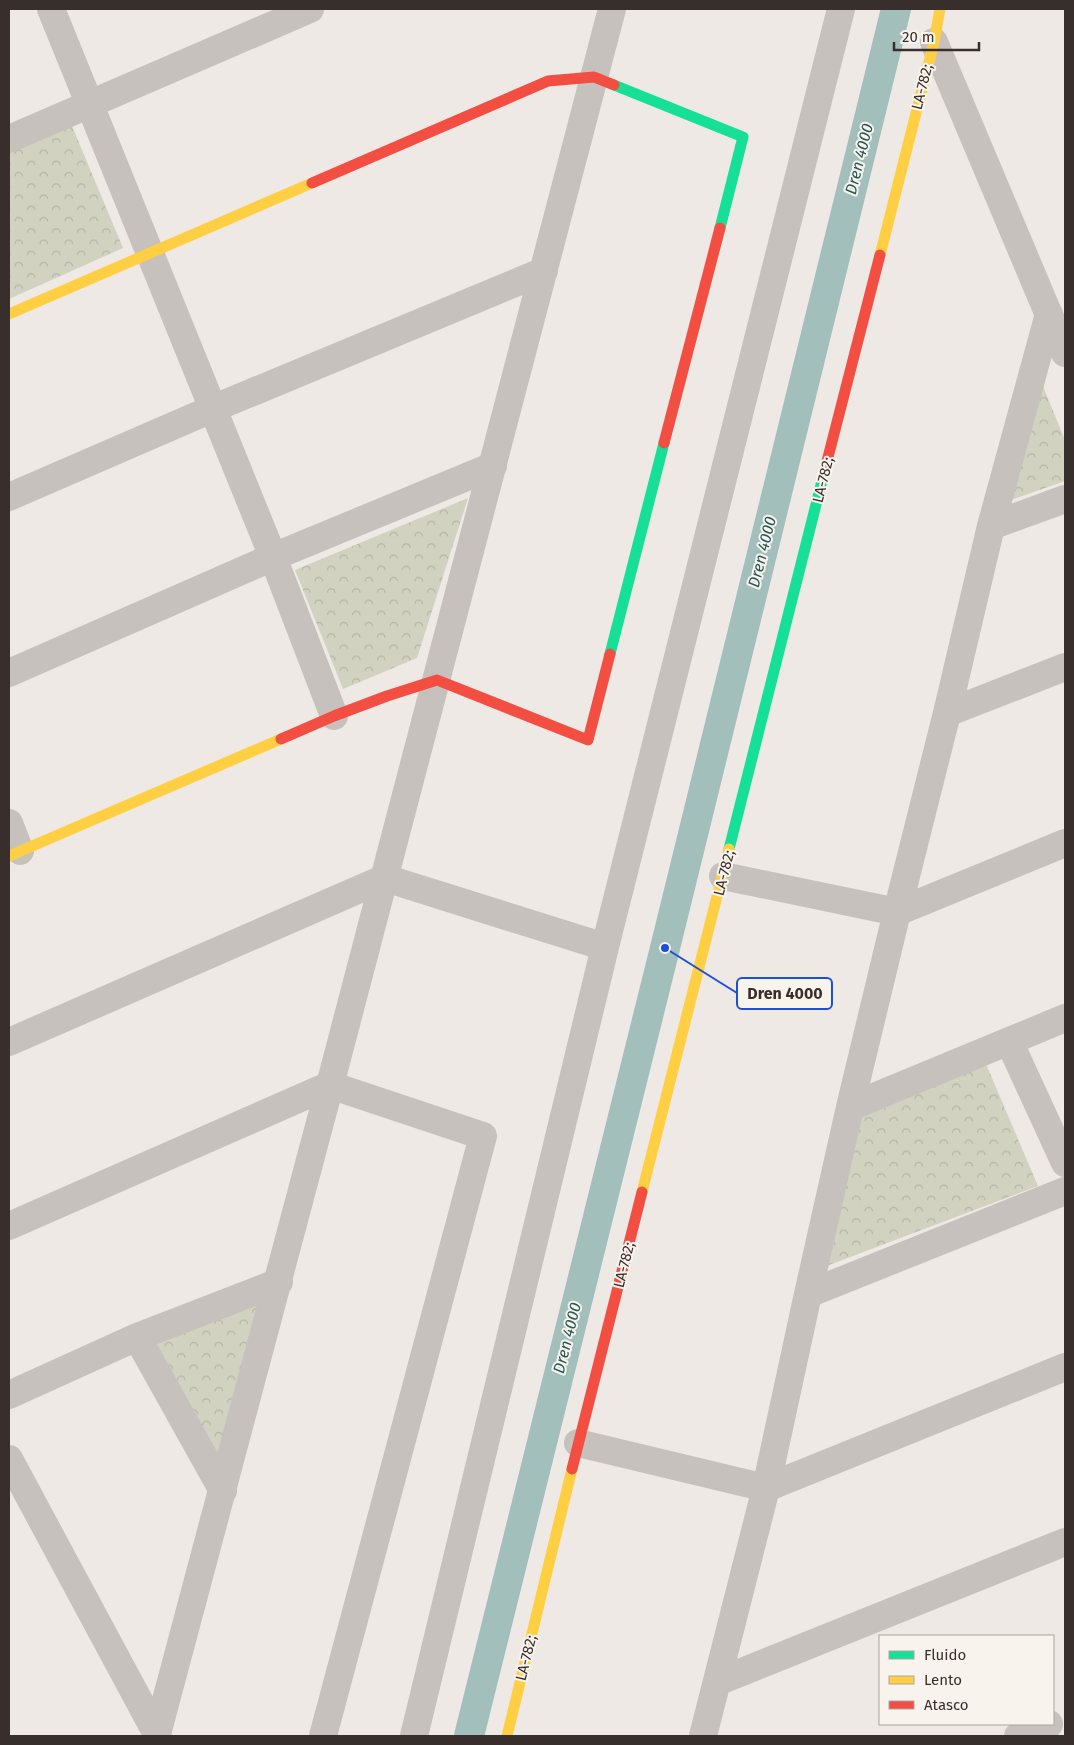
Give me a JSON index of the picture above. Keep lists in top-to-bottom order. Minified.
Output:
{"streets":{"street":["LA-782;"]},"water":["Dren 4000"],"places":["Dren 4000"],"legend":["Fluido","Lento","Atasco"],"scale_bar":"20 m"}
